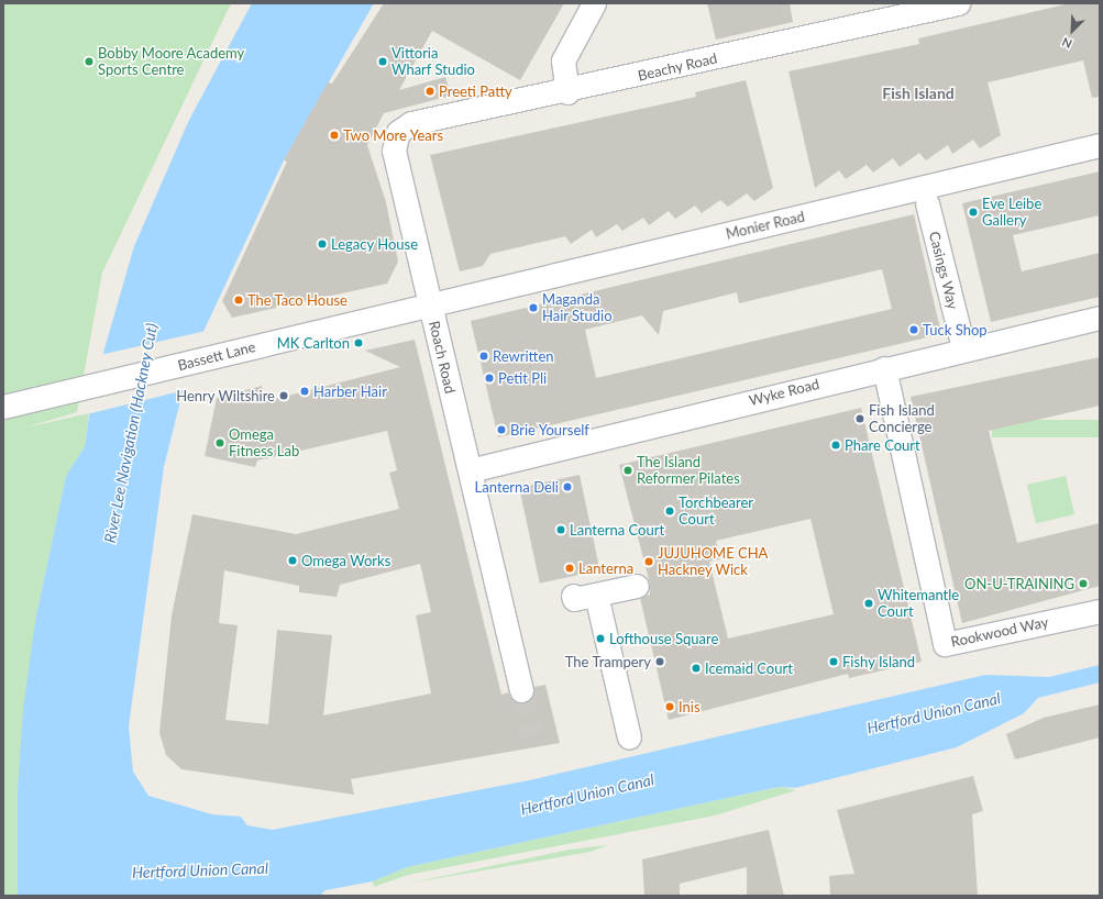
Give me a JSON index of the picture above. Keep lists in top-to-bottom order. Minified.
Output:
{"streets":{"street":["Beachy Road","Monier Road","Casings Way","Bassett Lane","Roach Road","Wyke Road","Rookwood Way"]},"crossings":[["Beachy Road","Roach Road"],["Monier Road","Bassett Lane"],["Monier Road","Roach Road"],["Bassett Lane","Roach Road"],["Roach Road","Wyke Road"],["Wyke Road","Rookwood Way"]],"districts":["Fish Island"],"water":["River Lee Navigation (Hackney Cut)","Hertford Union Canal"],"places":["Bobby Moore Academy Sports Centre","Vittoria Wharf Studio","Preeti Patty","Two More Years","Eve Leibe Gallery","Legacy House","The Taco House","Maganda Hair Studio","Tuck Shop","MK Carlton","Rewritten","Petit Pli","Harber Hair","Henry Wiltshire","Fish Island Concierge","Brie Yourself","Omega Fitness Lab","Phare Court","The Island Reformer Pilates","Lanterna Deli","Torchbearer Court","Lanterna Court","Omega Works","JUJUHOME CHA Hackney Wick","Lanterna","ON-U-TRAINING","Whitemantle Court","Lofthouse Square","The Trampery","Fishy Island","Icemaid Court","Inis"],"north":"bottom left"}
